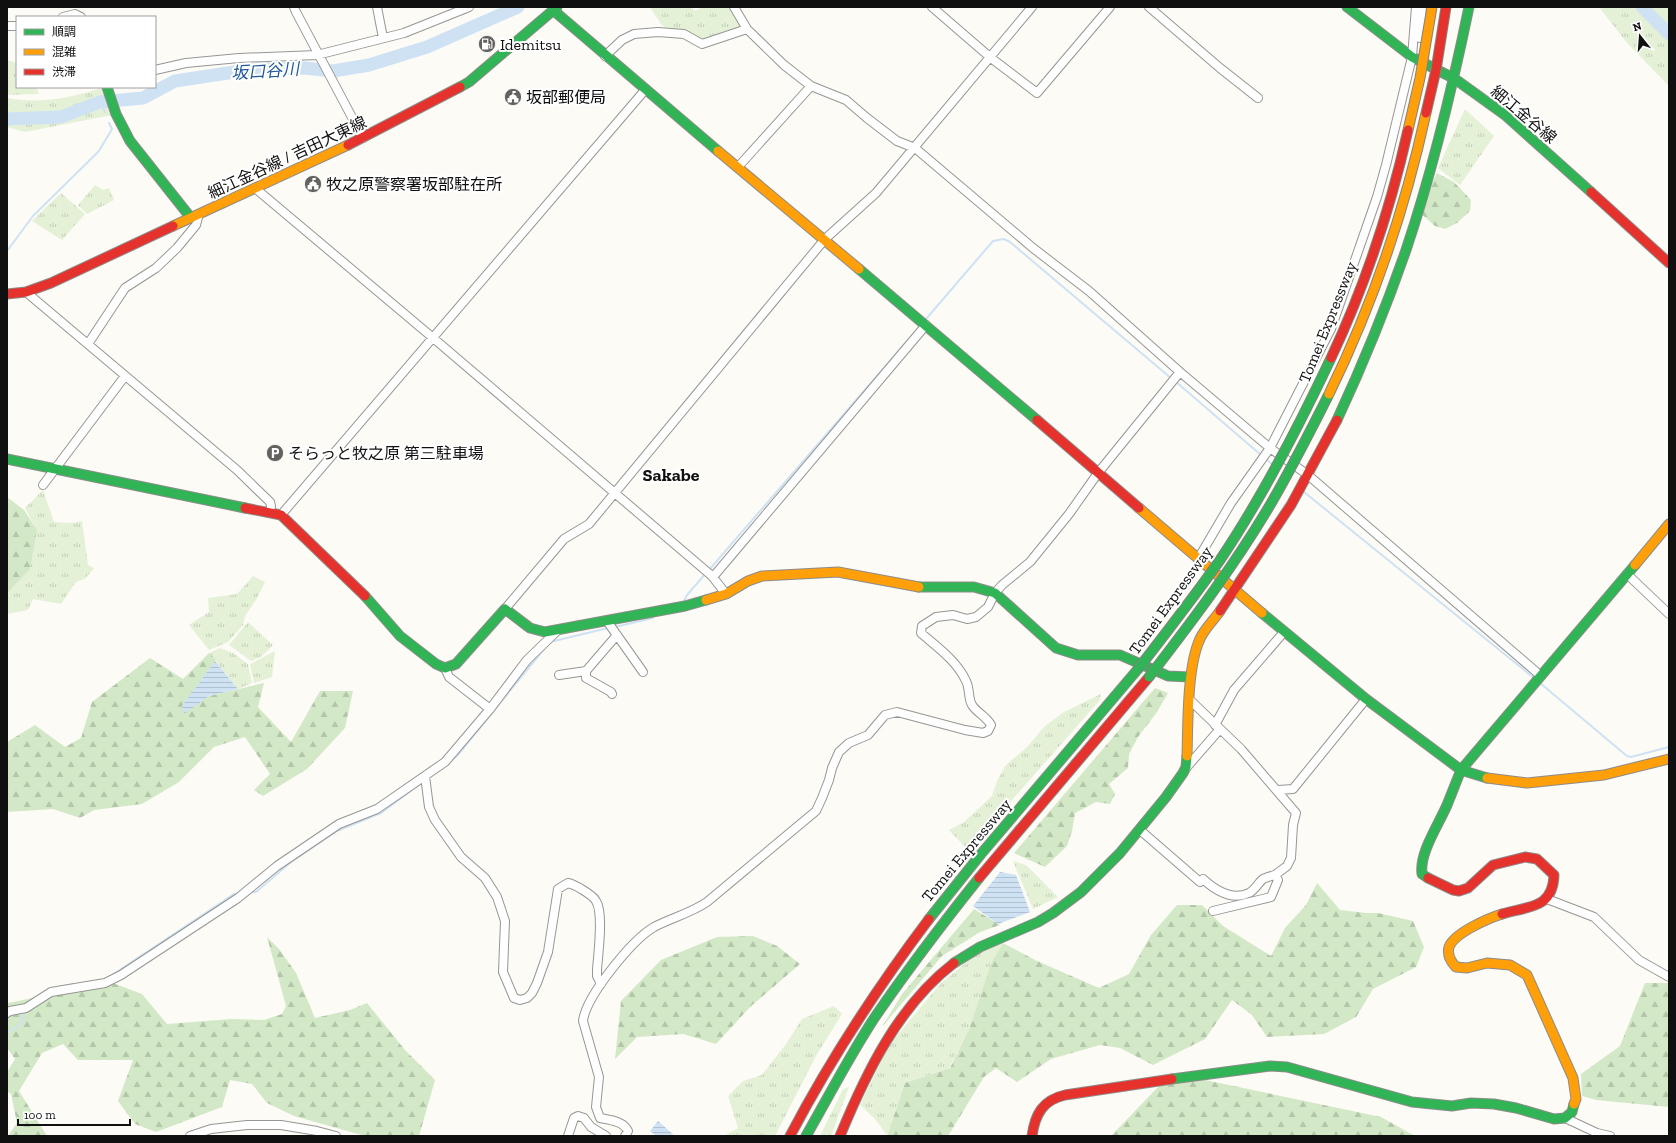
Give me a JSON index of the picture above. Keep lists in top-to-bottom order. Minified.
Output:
{"streets":{"main road":["細江金谷線","細江金谷線 / 吉田大東線","Tomei Expressway"]},"districts":["Sakabe"],"water":["坂口谷川"],"places":{"fuel station":["Idemitsu"],"public building":["坂部郵便局","牧之原警察署坂部駐在所"],"parking":["そらっと牧之原 第三駐車場"]},"legend":["順調","混雑","渋滞"],"scale_bar":"100 m","north":"top"}
